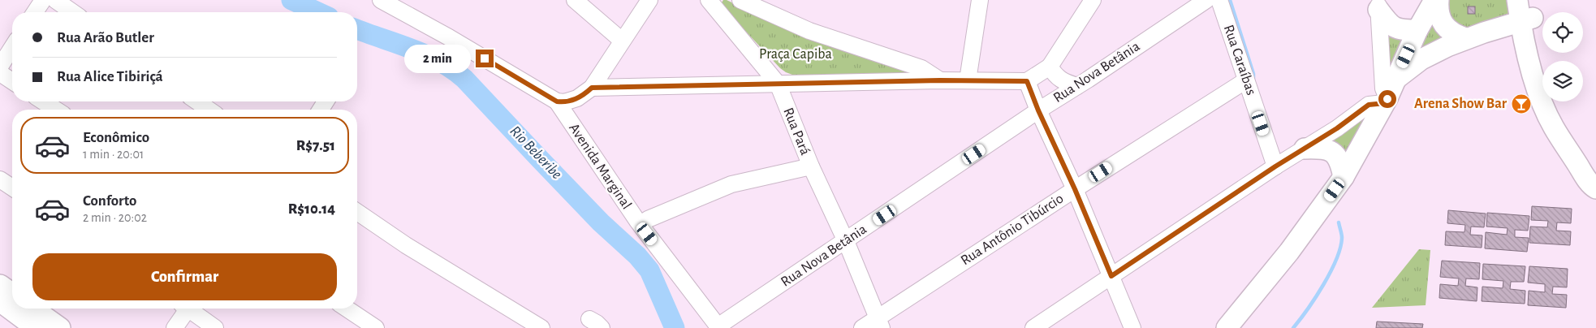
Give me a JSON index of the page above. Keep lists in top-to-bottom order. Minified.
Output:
{"streets":{"street":["Rua Caraíbas","Rua Nova Betânia","Rua Pará","Avenida Marginal","Rua Antônio Tibúrcio"]},"crossings":[["Rua Caraíbas","Rua Antônio Tibúrcio"],["Rua Nova Betânia","Rua Pará"],["Rua Nova Betânia","Avenida Marginal"],["Rua Pará","Rua Antônio Tibúrcio"]],"water":["Rio Beberibe"],"parks":["Praça Capiba"],"places":{"bar":["Arena Show Bar"]},"page":{"banner":["Rua Arão Butler","Rua Alice Tibiriçá"],"bubble":"2 min","list":[{"name":"Econômico","note":"1 min · 20:01","value":"R$7.51"},{"name":"Conforto","note":"2 min · 20:02","value":"R$10.14"}],"buttons":"Confirmar"}}
